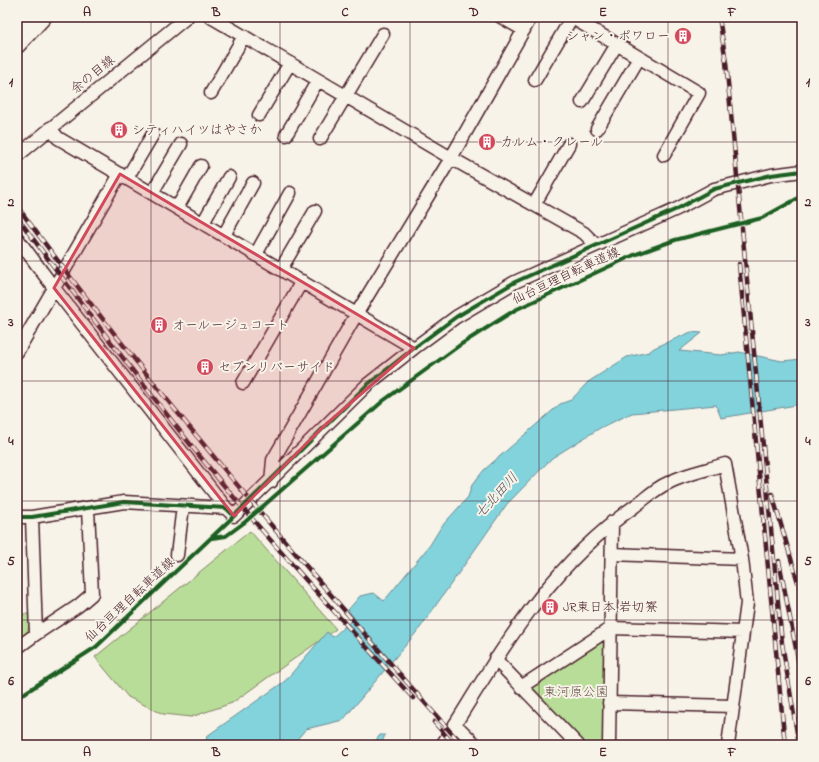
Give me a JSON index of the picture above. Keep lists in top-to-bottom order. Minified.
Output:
{"streets":{"street":["余の目線"],"cycle path":["仙台亘理自転車道線"]},"water":["七北田川"],"parks":["東河原公園"],"places":{"building":["シャン・ポワロー","シティハイツはやさか","カルム・クレール","オールージュコート","セブンリバーサイド","JR東日本 岩切寮"]},"grid":{"columns":["A","B","C","D","E","F"],"rows":["1","2","3","4","5","6"]}}
